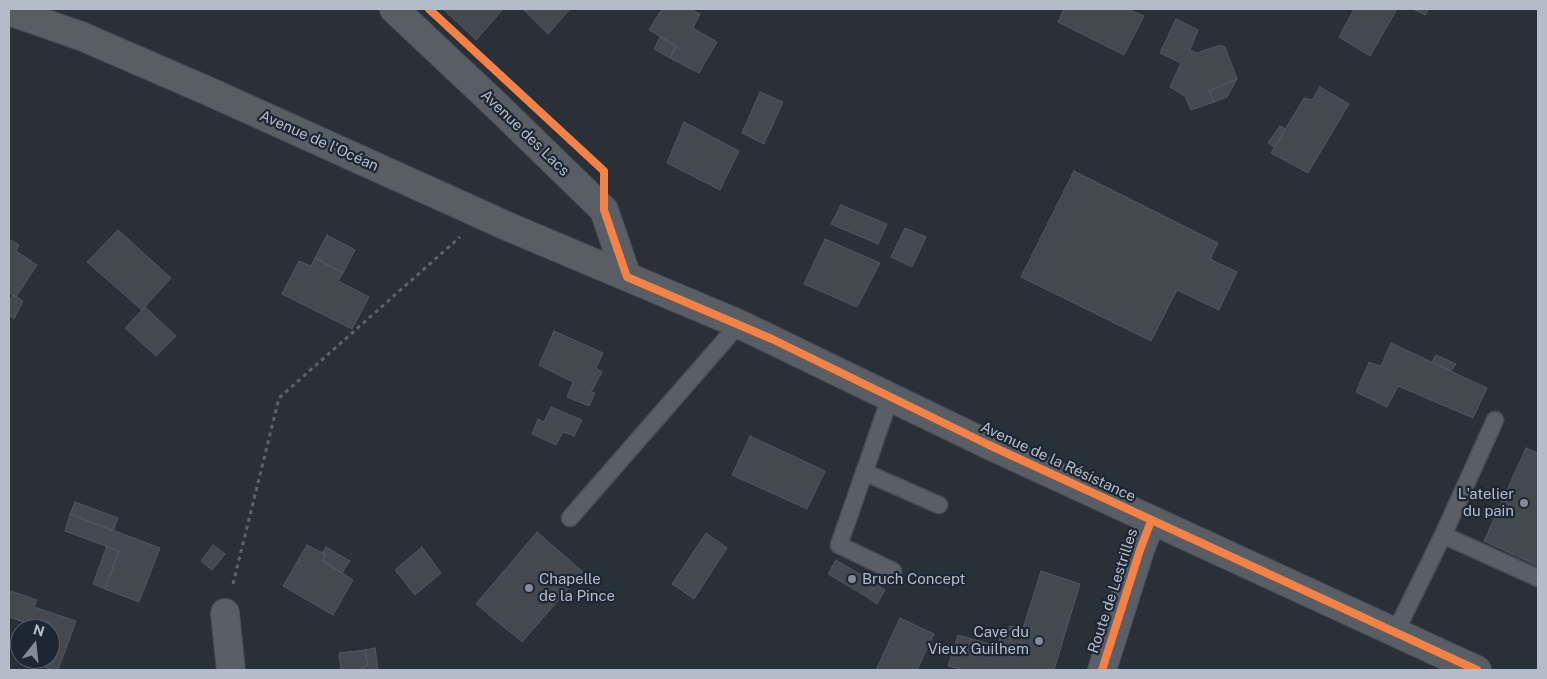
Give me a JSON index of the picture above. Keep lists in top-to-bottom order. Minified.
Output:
{"streets":{"main road":["Avenue des Lacs","Avenue de l'Océan","Avenue de la Résistance"],"street":["Route de Lestrilles"]},"crossings":[["Avenue des Lacs","Avenue de l'Océan"],["Avenue des Lacs","Avenue de la Résistance"],["Avenue de l'Océan","Avenue de la Résistance"],["Avenue de la Résistance","Route de Lestrilles"]],"places":["L'atelier du pain","Bruch Concept","Chapelle de la Pince","Cave du Vieux Guilhem"],"north":"top"}
